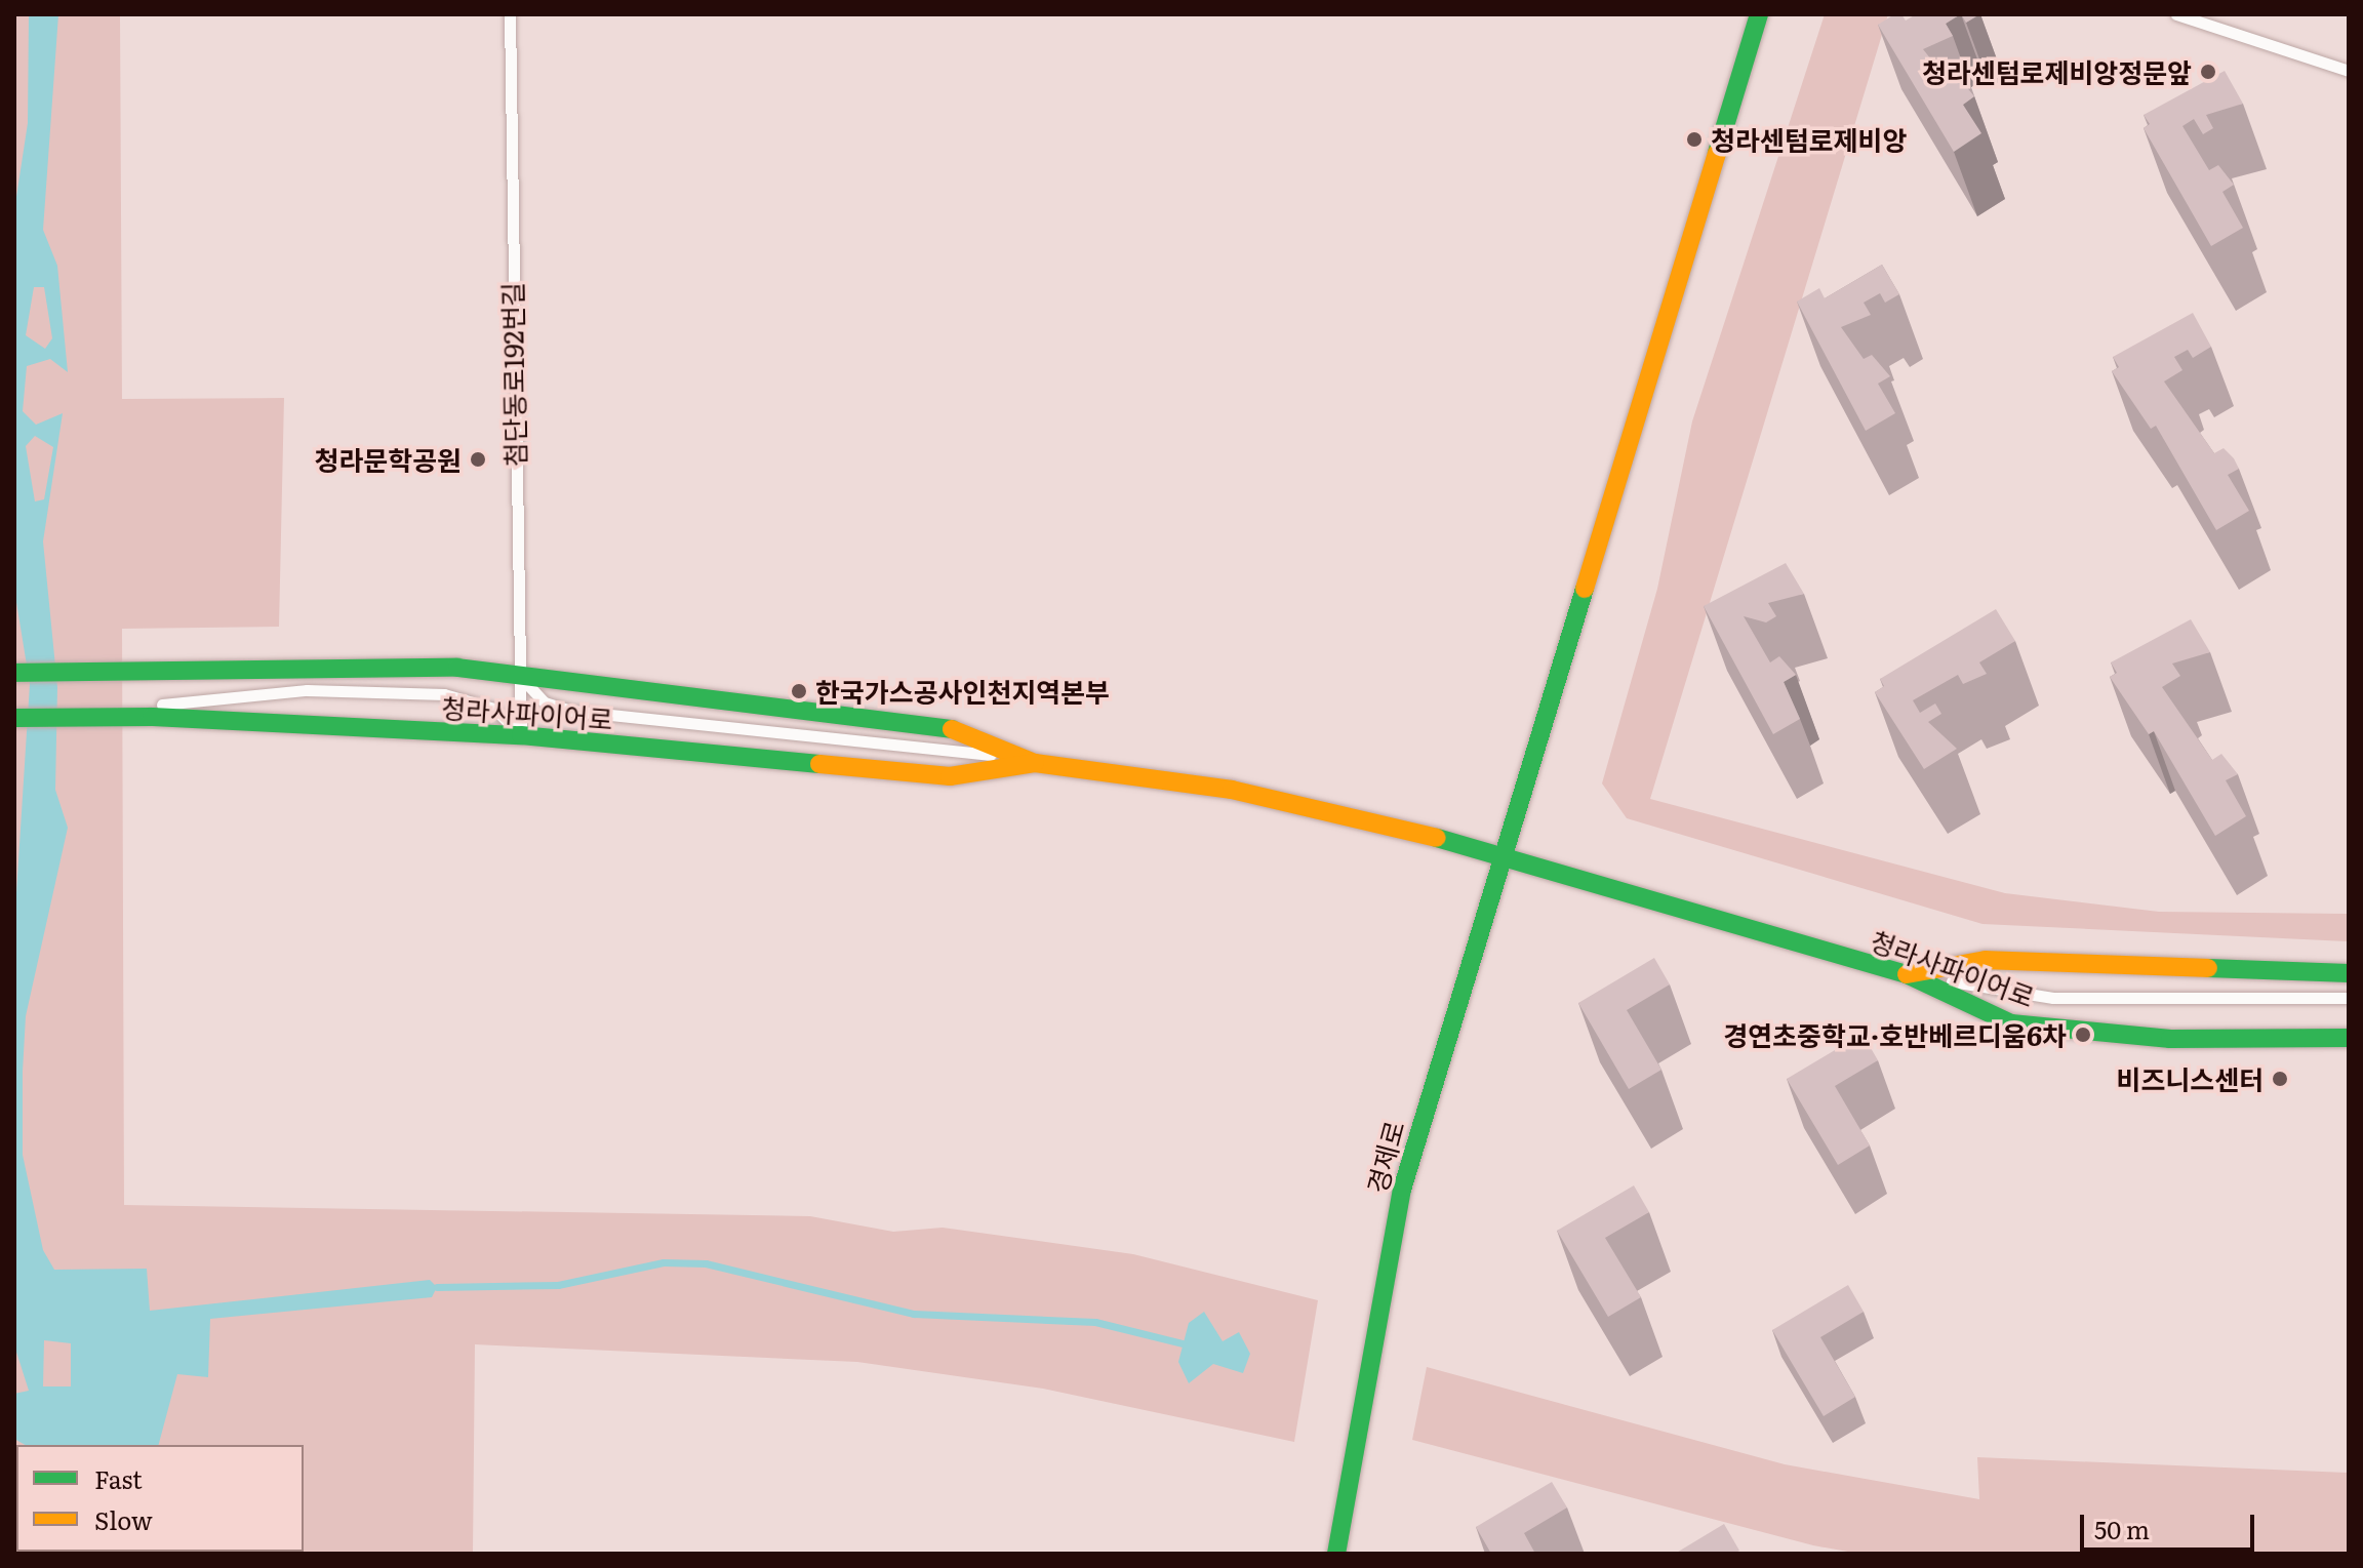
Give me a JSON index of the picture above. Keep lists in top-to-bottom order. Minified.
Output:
{"streets":{"main road":["청라사파이어로","경제로"],"lane":["첨단동로192번길"]},"crossings":[["첨단동로192번길","청라사파이어로"],["청라사파이어로","경제로"]],"places":["청라센텀로제비앙정문앞","청라센텀로제비앙","청라문학공원","한국가스공사인천지역본부","경연초중학교·호반베르디움6차","비즈니스센터"],"legend":["Fast","Slow"],"scale_bar":"50 m"}
